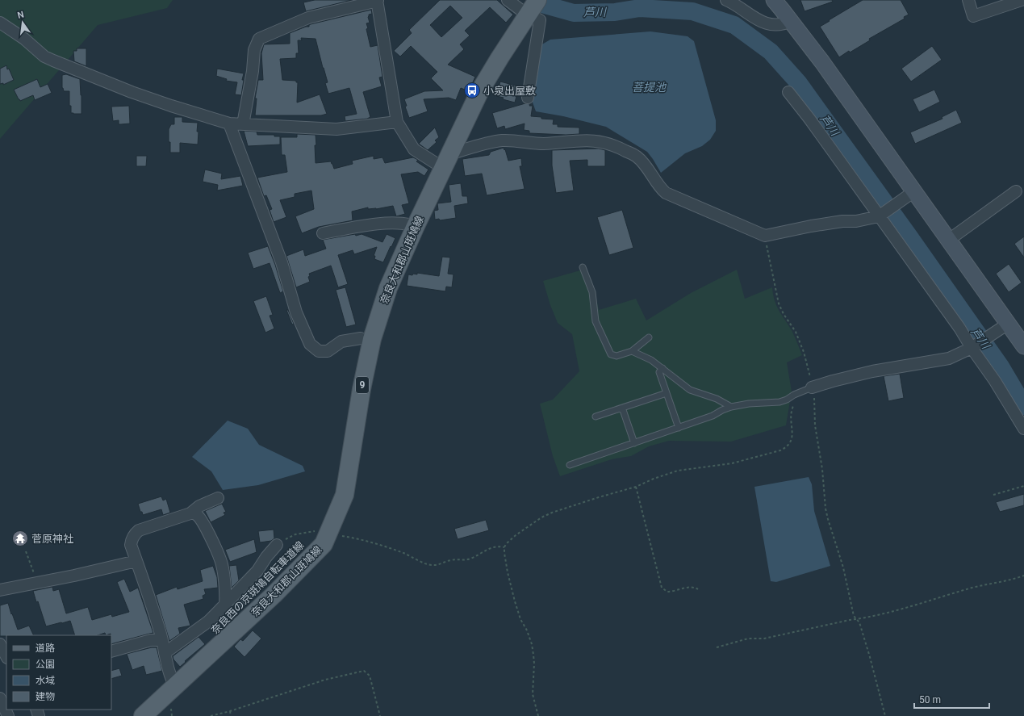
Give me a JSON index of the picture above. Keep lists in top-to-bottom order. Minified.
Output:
{"streets":{"main road":["奈良大和郡山斑鳩線","9"]},"water":["芦川","菩提池"],"places":{"bus stop":["小泉出屋敷"],"temple":["菅原神社"]},"legend":["道路","公園","水域","建物"],"scale_bar":"50 m","north":"top"}
